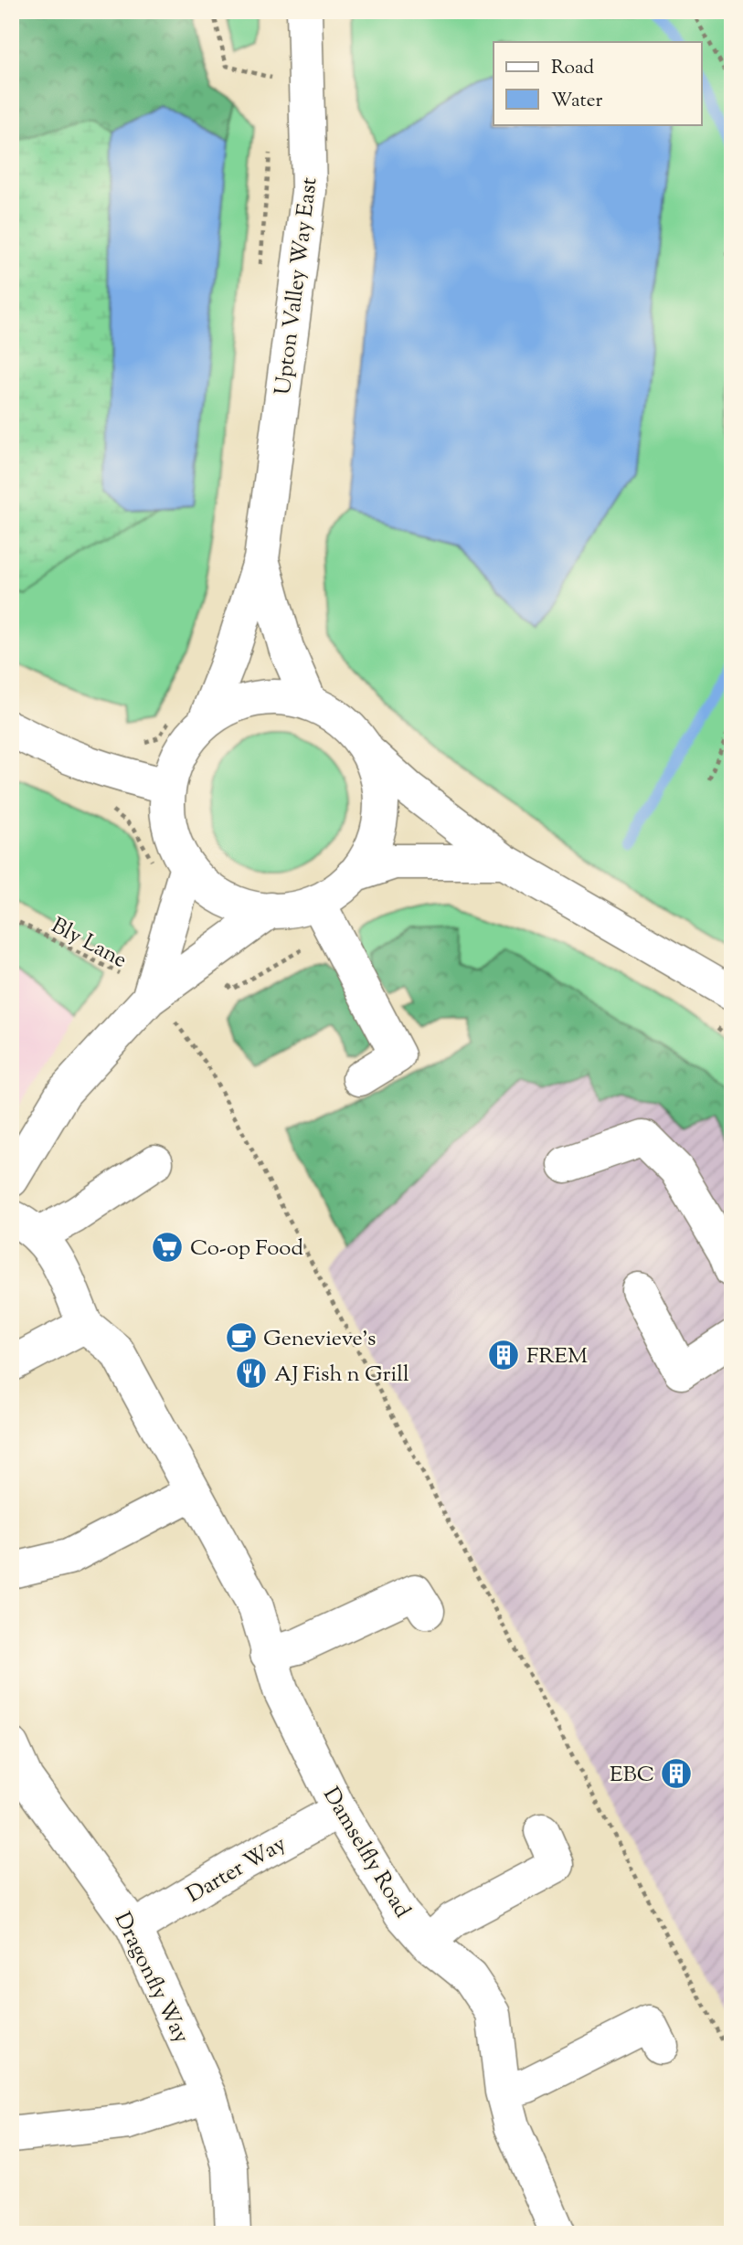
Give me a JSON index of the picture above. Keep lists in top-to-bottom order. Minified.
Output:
{"streets":{"street":["Upton Valley Way East","Damselfly Road","Darter Way","Dragonfly Way"],"path":["Bly Lane"]},"crossings":[["Damselfly Road","Darter Way"],["Darter Way","Dragonfly Way"]],"places":{"supermarket":["Co-op Food"],"cafe":["Genevieve's"],"building":["FREM","EBC"],"restaurant":["AJ Fish n Grill"]},"legend":["Road","Water"]}
